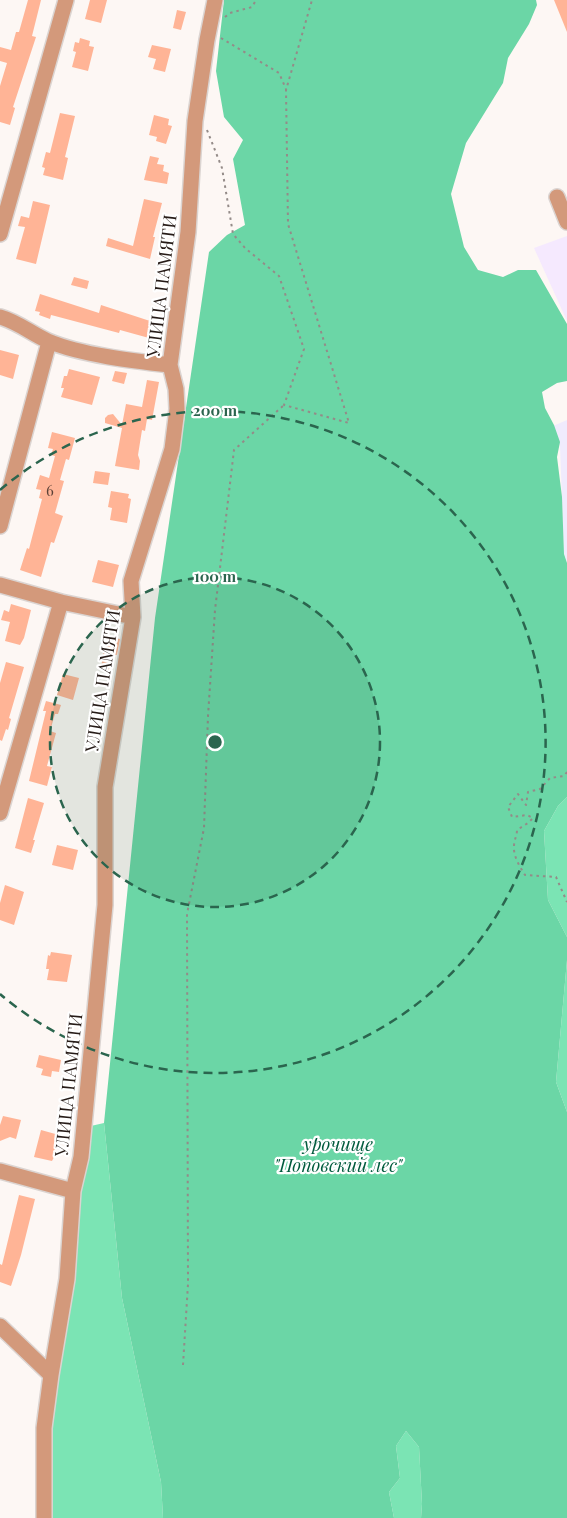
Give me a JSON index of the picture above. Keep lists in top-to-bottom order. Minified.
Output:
{"streets":{"street":["УЛИЦА ПАМЯТИ"]},"parks":["урочище \"Поповский лес\""],"house_numbers":["6"],"rings":["200 m","100 m"]}
